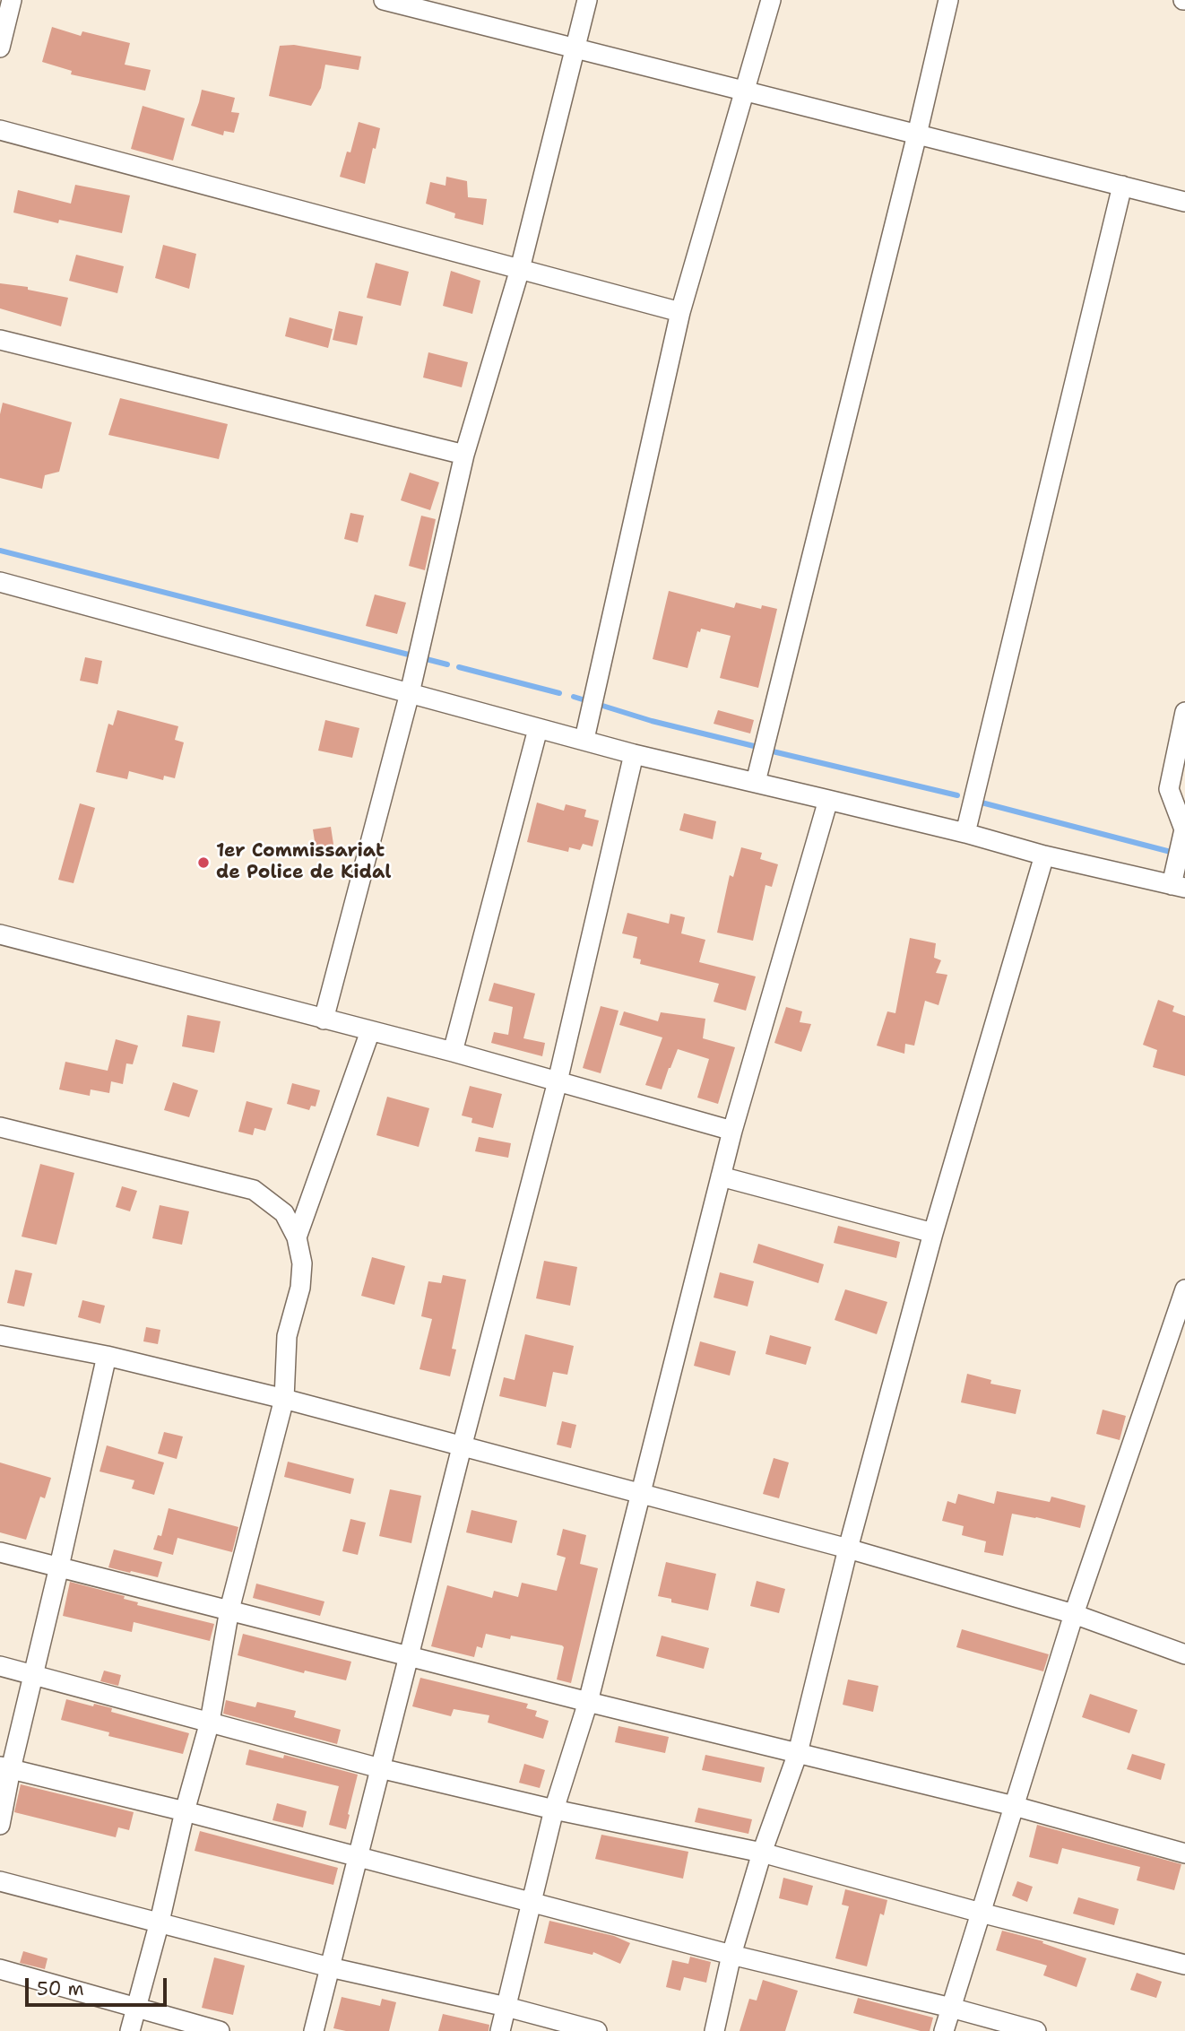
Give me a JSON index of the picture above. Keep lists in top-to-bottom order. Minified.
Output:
{"places":["1er Commissariat de Police de Kidal"],"scale_bar":"50 m"}
